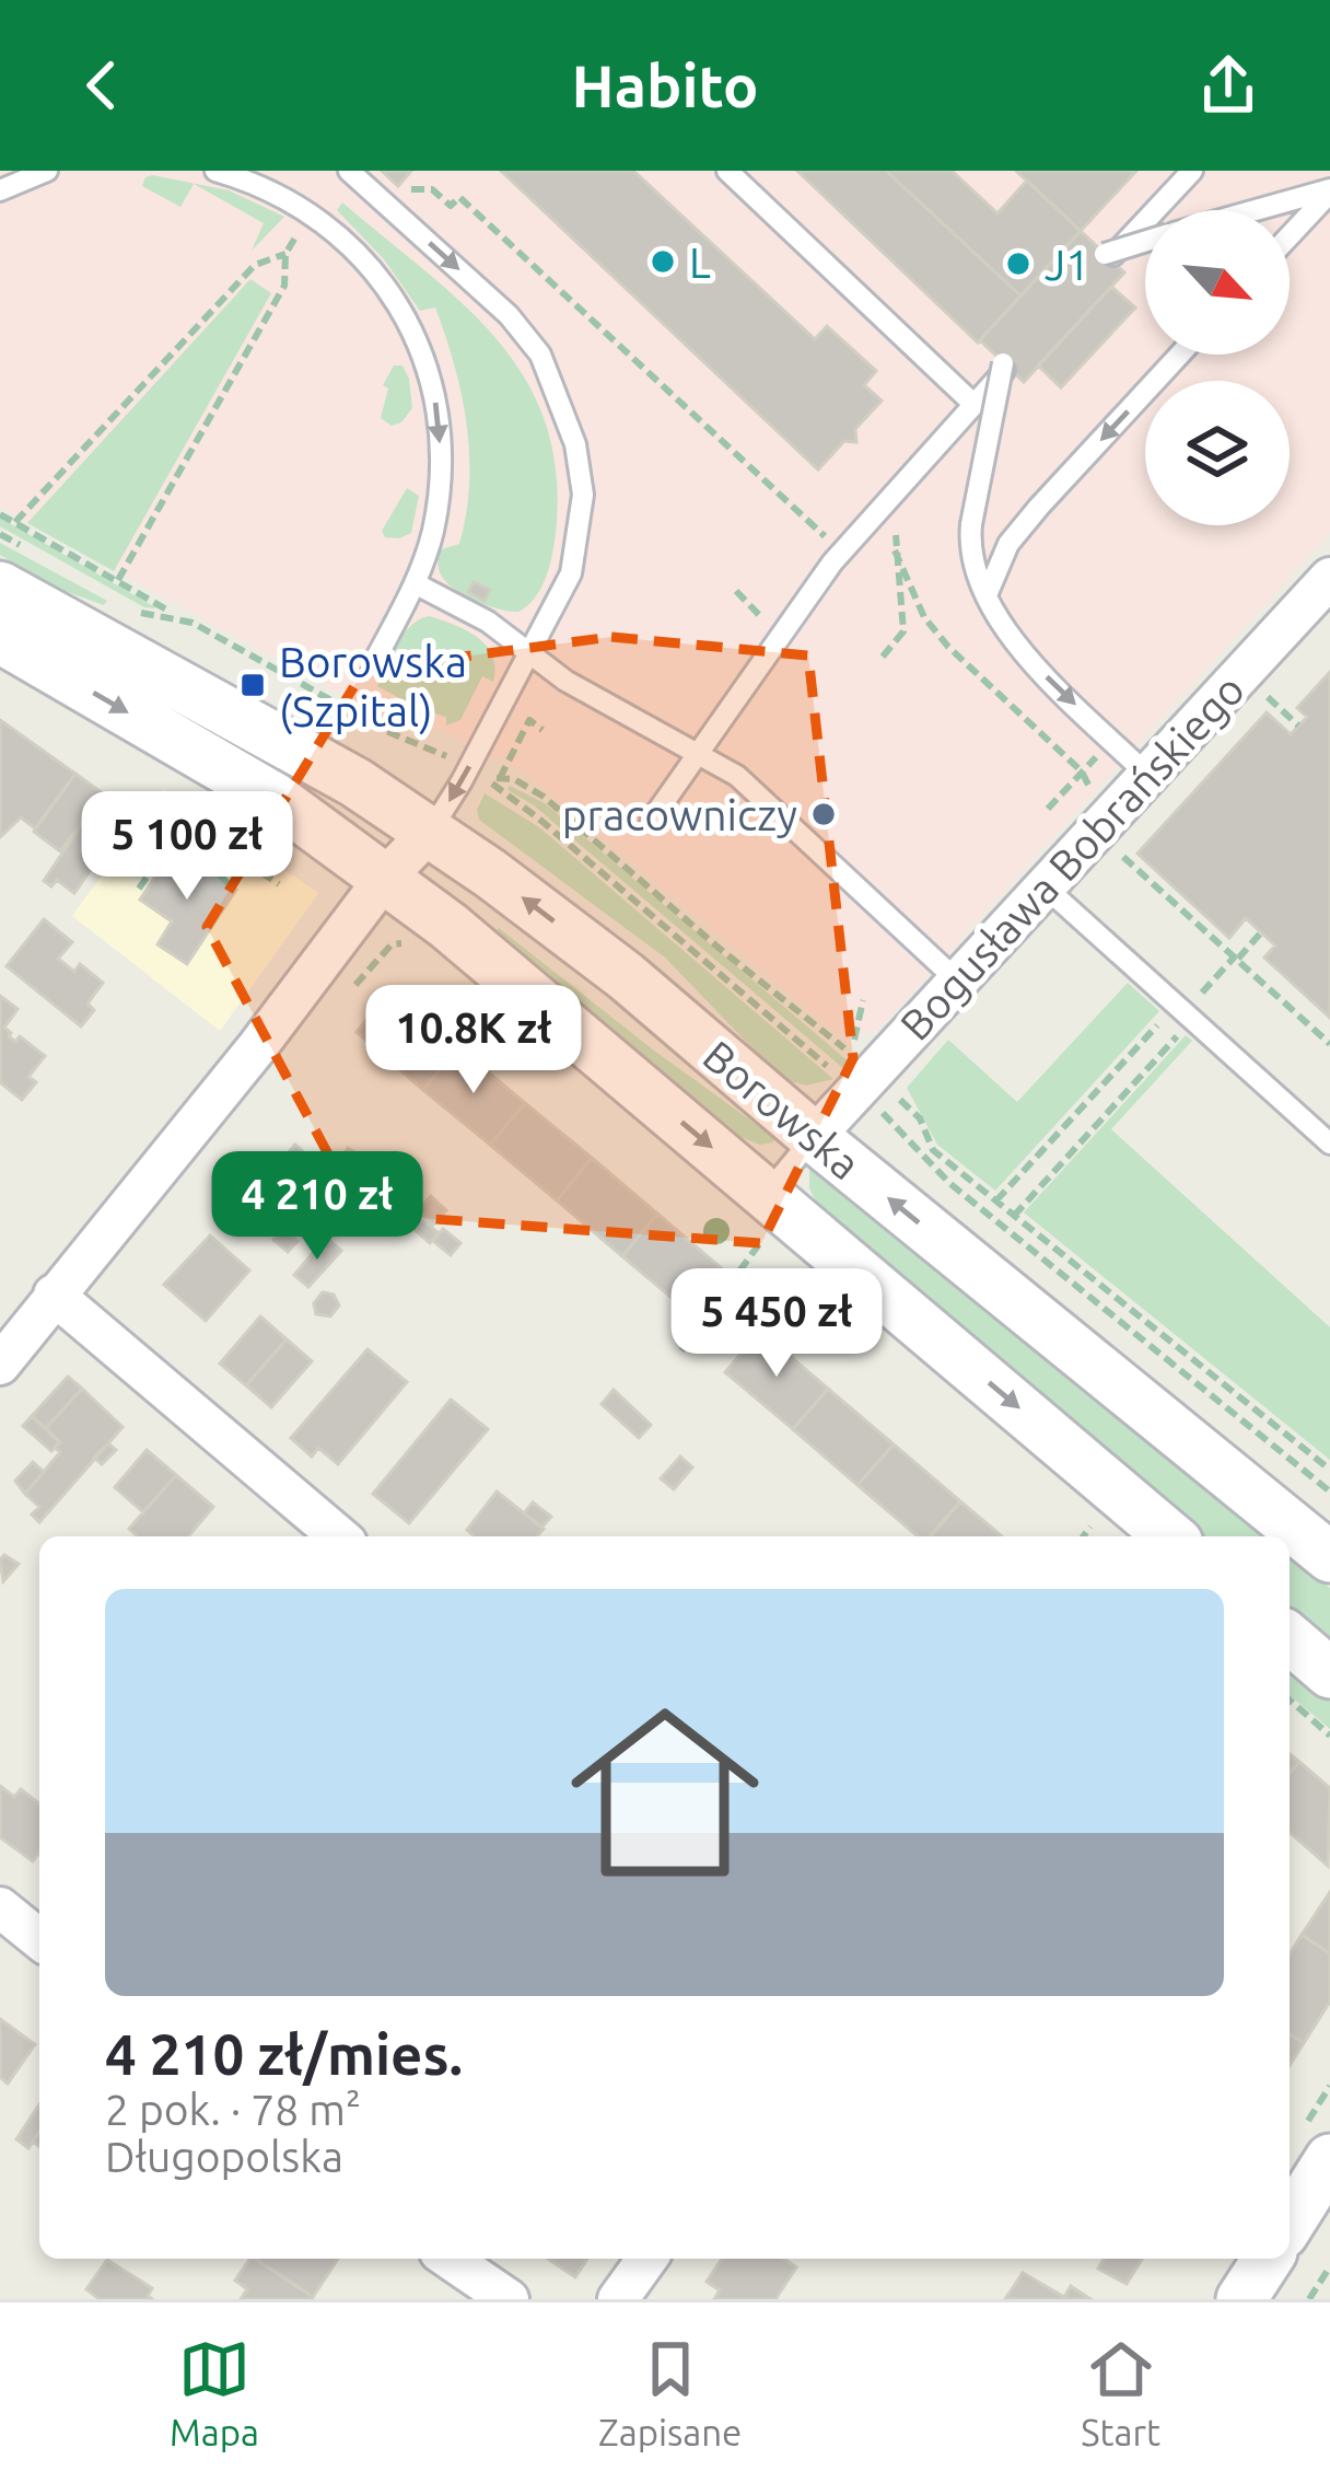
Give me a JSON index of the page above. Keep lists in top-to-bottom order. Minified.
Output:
{"streets":{"street":["Bogusława Bobrańskiego","Borowska"]},"crossings":[["Bogusława Bobrańskiego","Borowska"]],"places":{"other":["L","J1","pracowniczy"],"transit":["Borowska (Szpital)"]},"north":"bottom right","page":{"header":"Habito","price":["5 100 zł","10.8K zł","4 210 zł","5 450 zł"],"list":[{"name":"4 210 zł/mies.","note":"2 pok. · 78 m² · Długopolska"}],"tabs":["Mapa","Zapisane","Start"]}}
